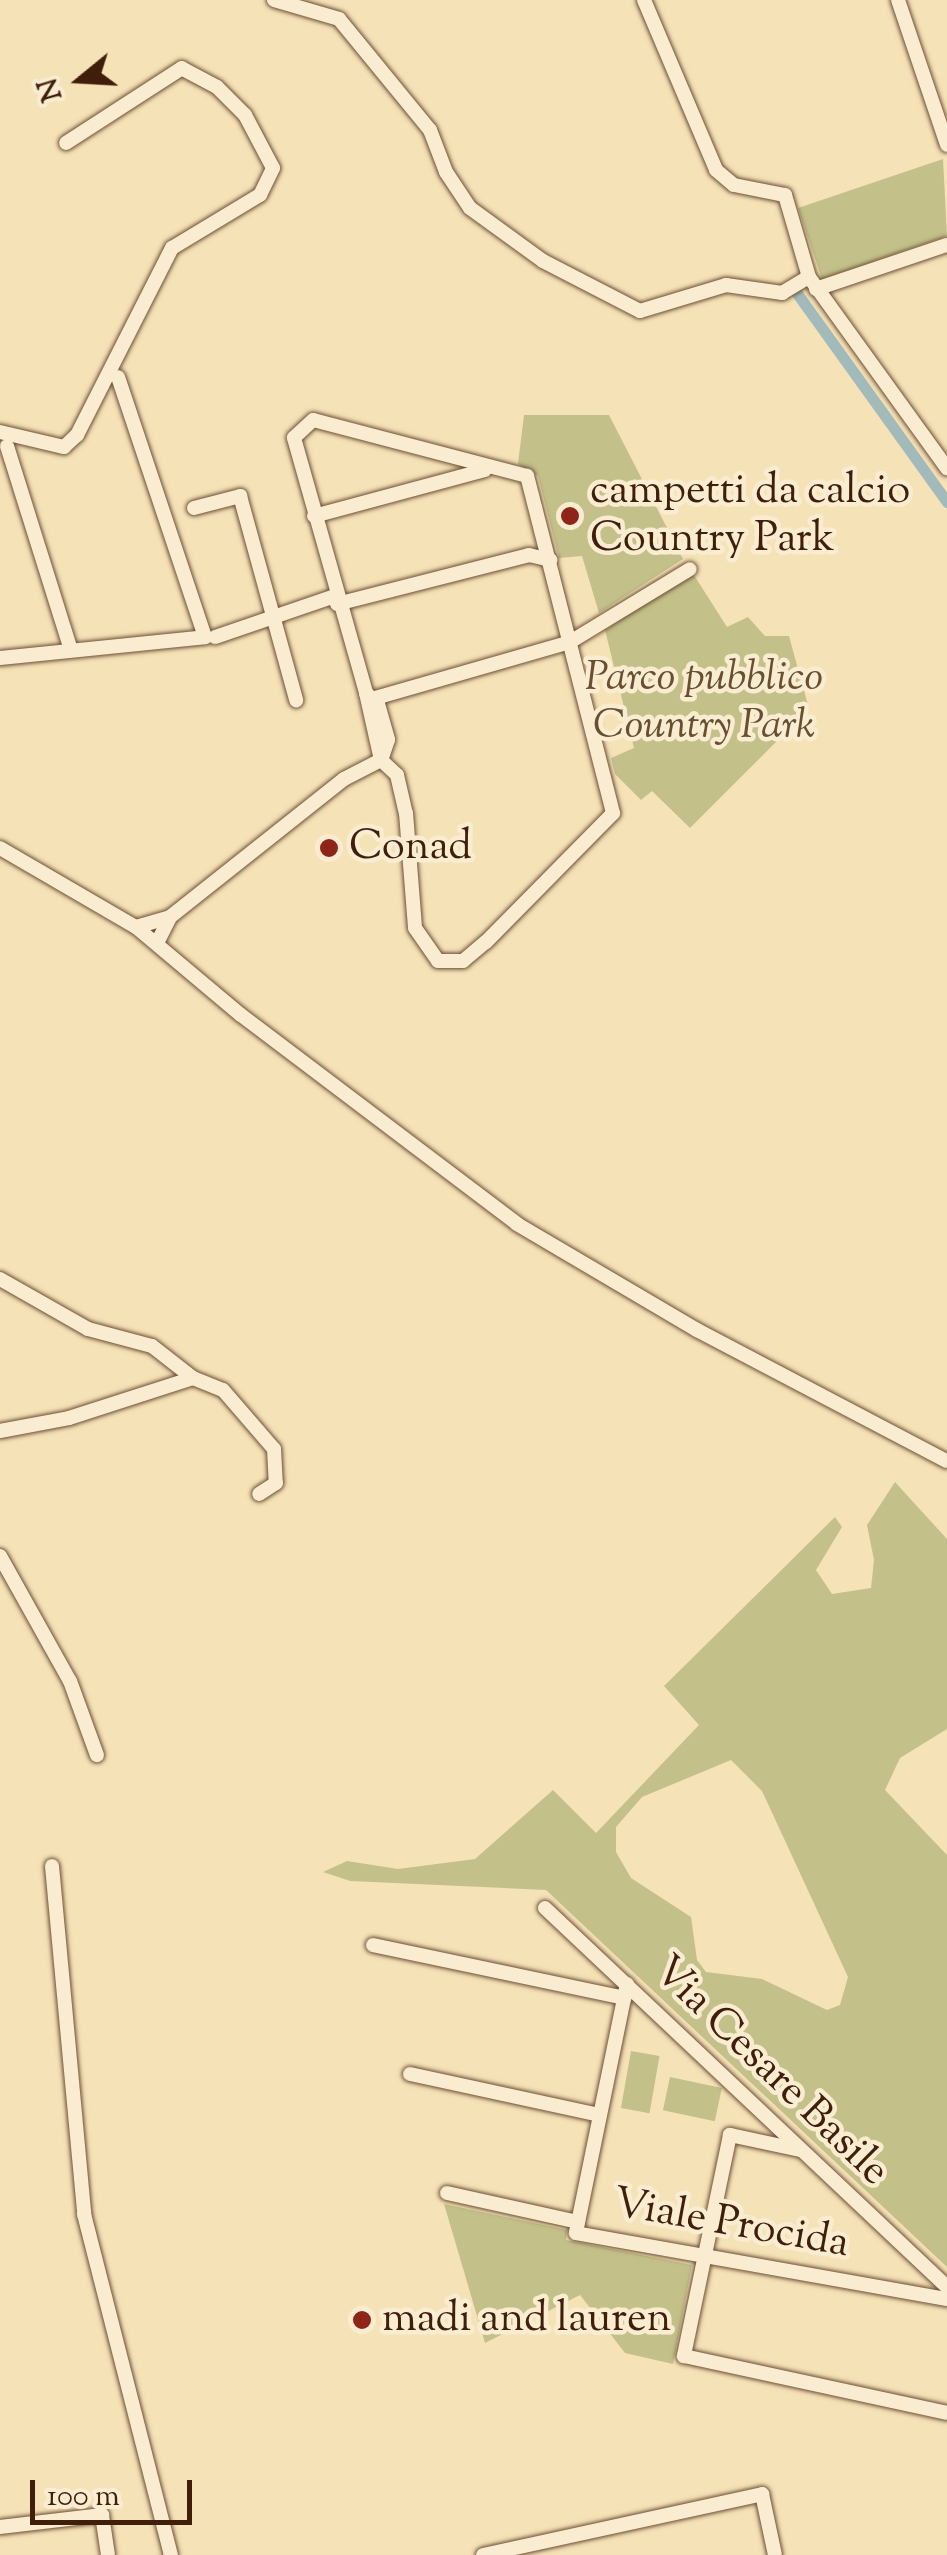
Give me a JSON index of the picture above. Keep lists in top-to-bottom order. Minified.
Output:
{"streets":{"street":["Via Cesare Basile","Viale Procida"]},"crossings":[["Via Cesare Basile","Viale Procida"]],"parks":["Parco pubblico Country Park"],"places":["campetti da calcio Country Park","Conad","madi and lauren"],"scale_bar":"100 m","north":"left"}
